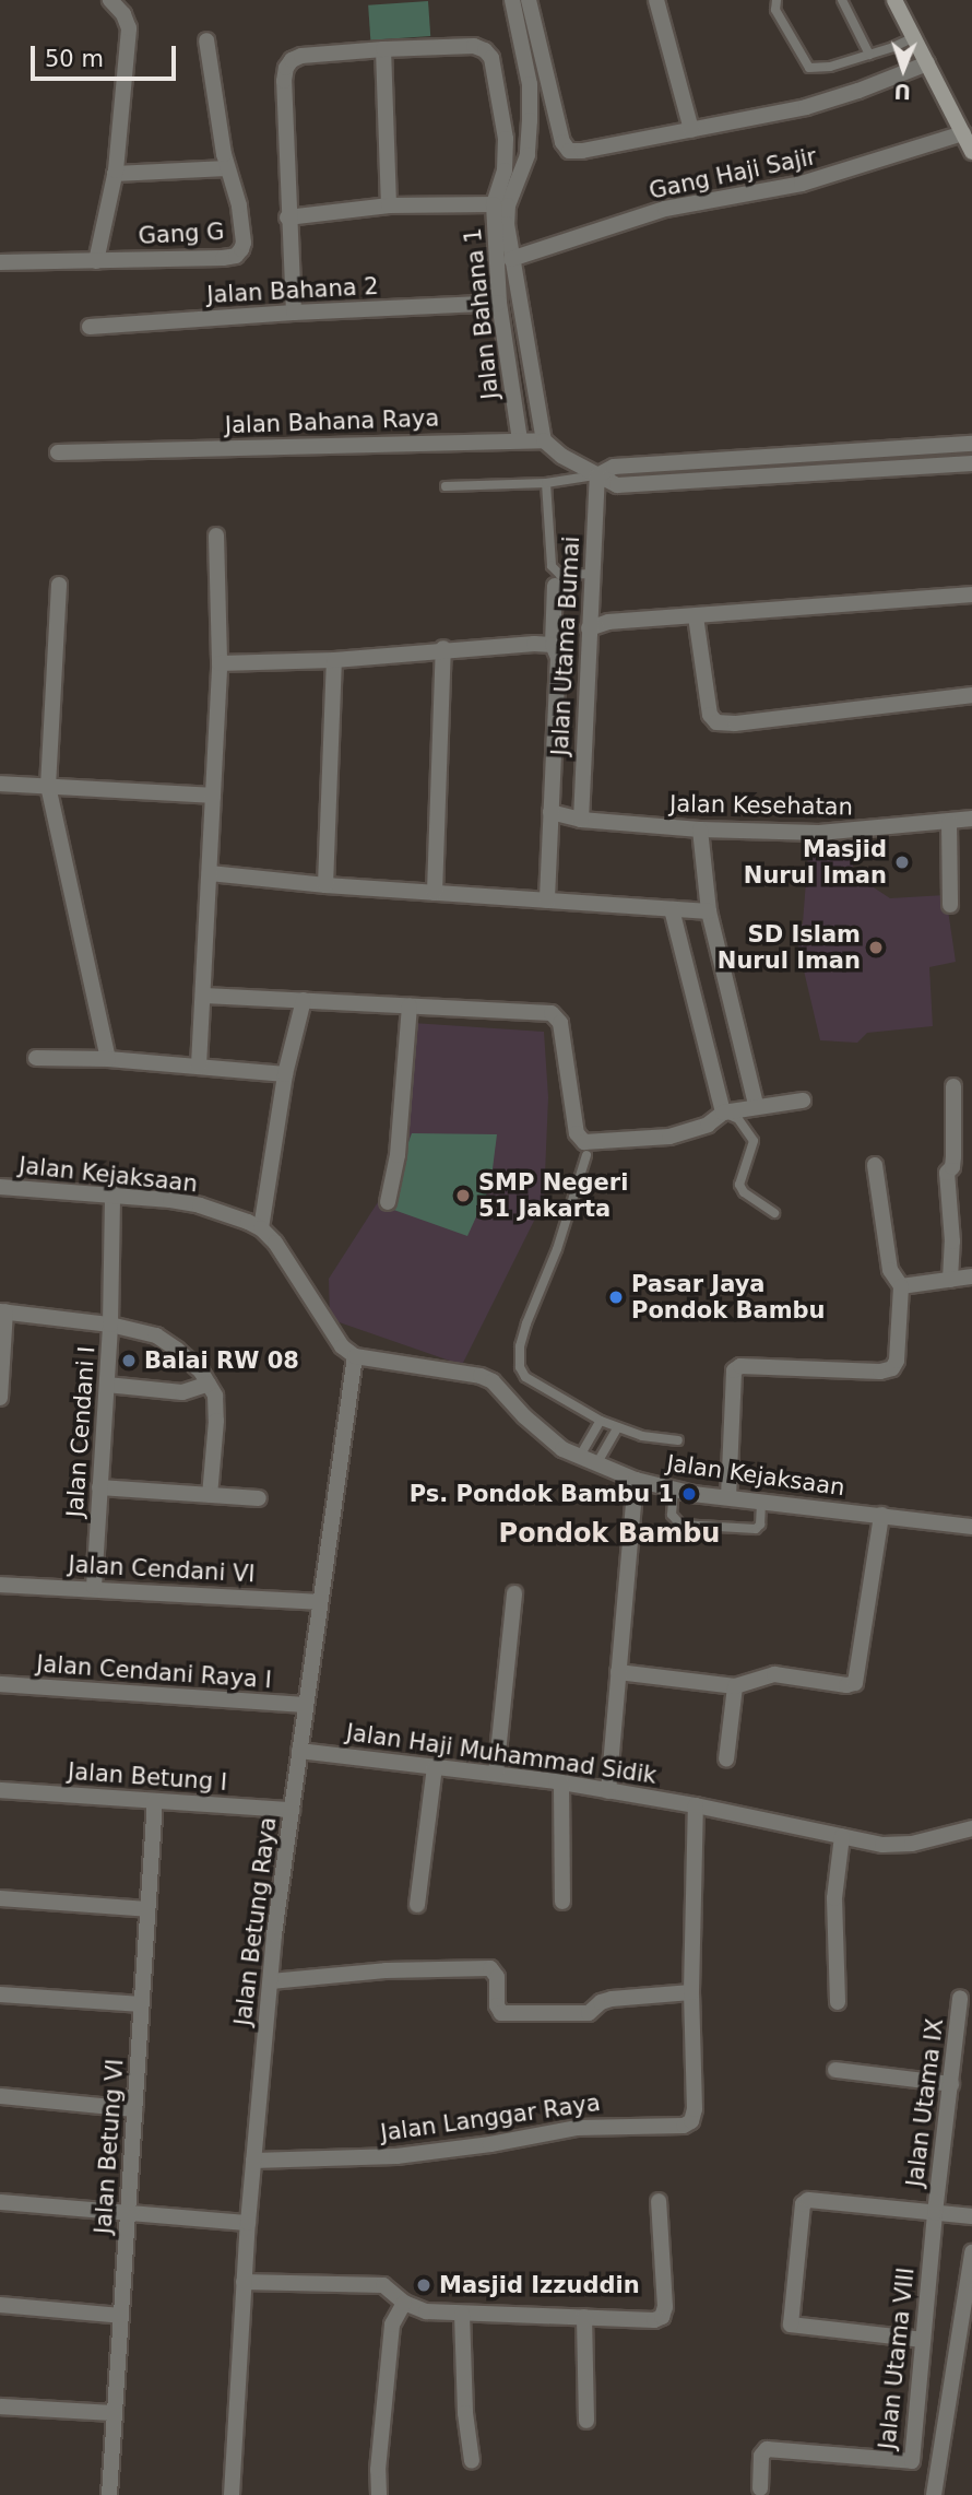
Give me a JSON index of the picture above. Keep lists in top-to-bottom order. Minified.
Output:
{"streets":{"street":["Gang Haji Sajir","Gang G","Jalan Bahana 2","Jalan Bahana 1","Jalan Bahana Raya","Jalan Utama Bumai","Jalan Kesehatan","Jalan Kejaksaan","Jalan Cendani I","Jalan Cendani VI","Jalan Cendani Raya I","Jalan Haji Muhammad Sidik","Jalan Betung I","Jalan Betung Raya","Jalan Utama IX","Jalan Langgar Raya","Jalan Betung VI","Jalan Utama VIII"]},"crossings":[["Jalan Bahana 2","Jalan Bahana 1"],["Jalan Bahana 1","Jalan Bahana Raya"],["Jalan Utama Bumai","Jalan Kesehatan"],["Jalan Kejaksaan","Jalan Cendani I"],["Jalan Kejaksaan","Jalan Betung Raya"],["Jalan Cendani I","Jalan Cendani VI"],["Jalan Cendani VI","Jalan Betung Raya"],["Jalan Cendani Raya I","Jalan Betung Raya"],["Jalan Haji Muhammad Sidik","Jalan Betung Raya"],["Jalan Haji Muhammad Sidik","Jalan Langgar Raya"],["Jalan Betung I","Jalan Betung Raya"],["Jalan Betung I","Jalan Betung VI"],["Jalan Betung Raya","Jalan Langgar Raya"],["Jalan Utama IX","Jalan Utama VIII"]],"districts":["Pondok Bambu"],"places":["Masjid Nurul Iman","SD Islam Nurul Iman","SMP Negeri 51 Jakarta","Pasar Jaya Pondok Bambu","Balai RW 08","Ps. Pondok Bambu 1","Masjid Izzuddin"],"scale_bar":"50 m","north":"bottom"}
